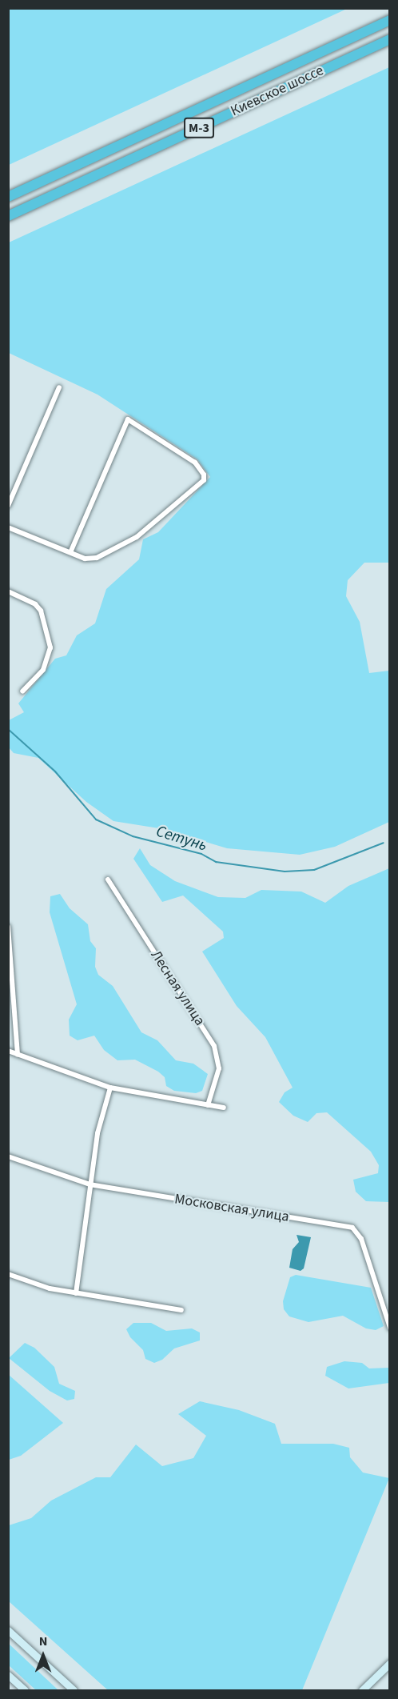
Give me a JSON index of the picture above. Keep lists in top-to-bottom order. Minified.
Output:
{"streets":{"highway":["Киевское шоссе","М-3"],"street":["Лесная улица","Московская улица"]},"water":["Сетунь"],"north":"top"}
